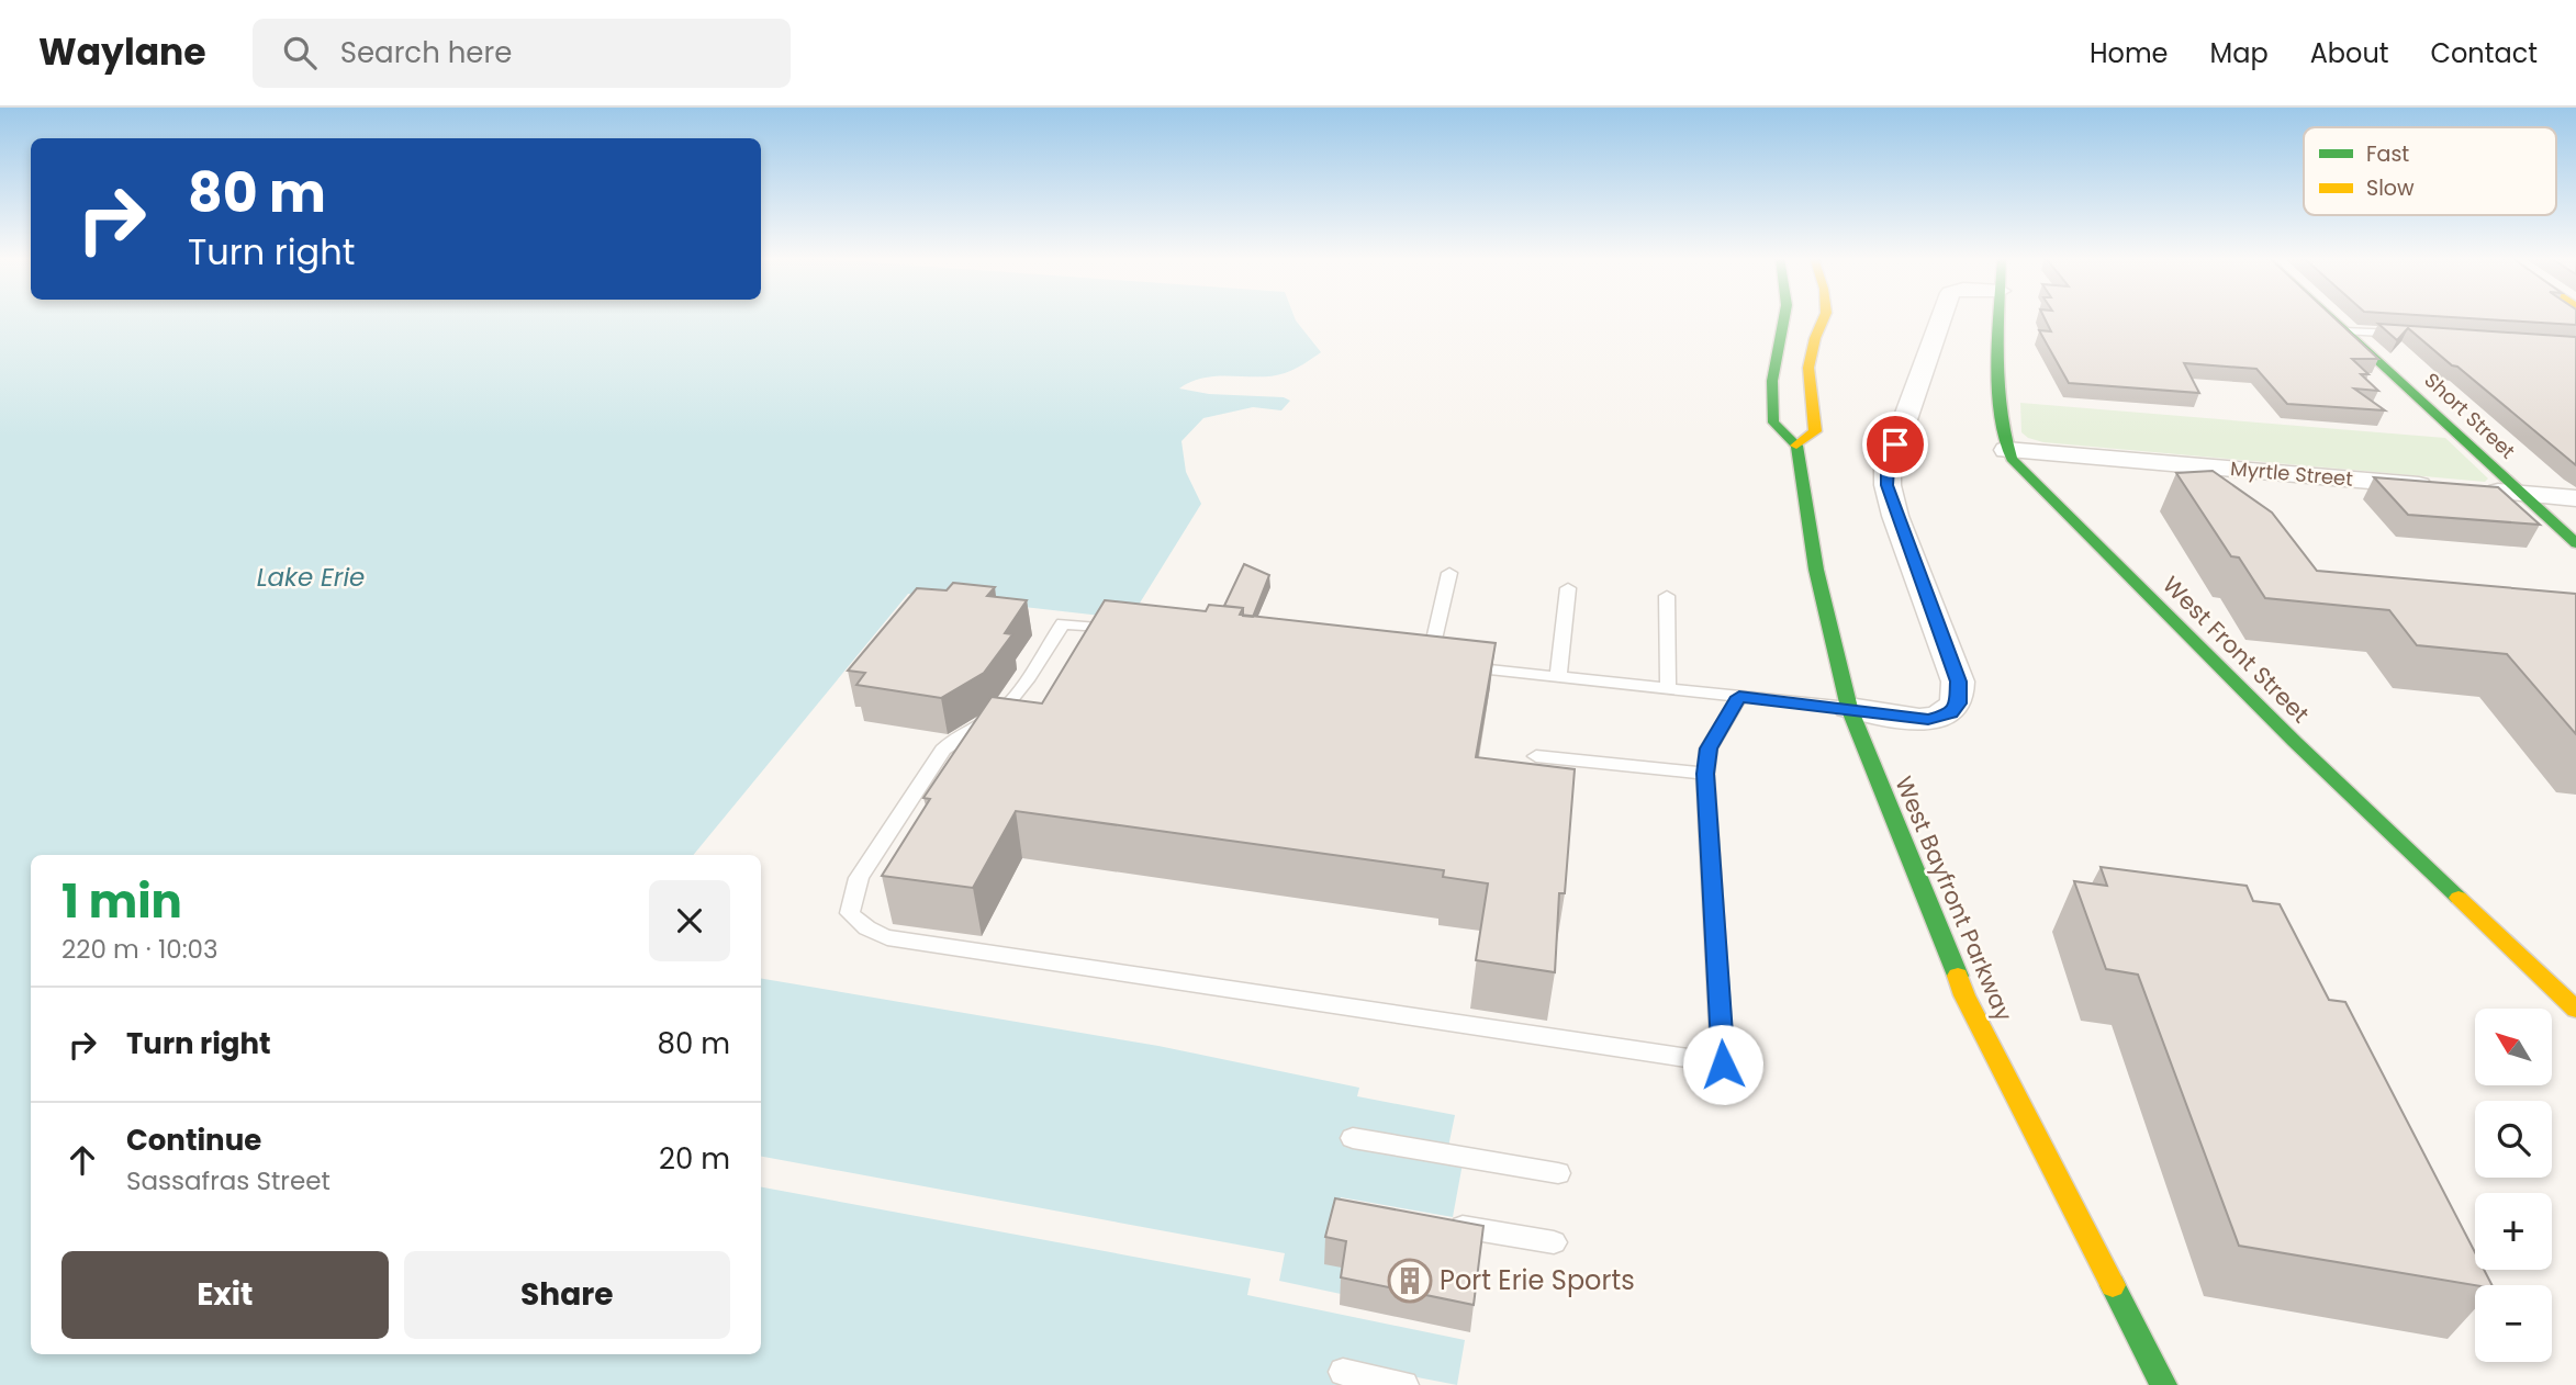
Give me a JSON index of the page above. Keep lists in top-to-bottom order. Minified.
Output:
{"streets":{"main road":["Short Street","West Front Street","West Bayfront Parkway"],"street":["Myrtle Street"]},"crossings":[["Myrtle Street","West Front Street"]],"water":["Lake Erie"],"places":{"building":["Port Erie Sports"]},"legend":["Fast","Slow"],"north":"top left","page":{"header":"Waylane","search":"Search here","nav":["Home","Map","About","Contact"],"turn":["80 m","Turn right"],"heading":["1 min","220 m · 10:03"],"list":[{"name":"Turn right","value":"80 m"},{"name":"Continue","note":"Sassafras Street","value":"20 m"}],"map_buttons":["+","−"],"buttons":["Exit","Share"]}}
